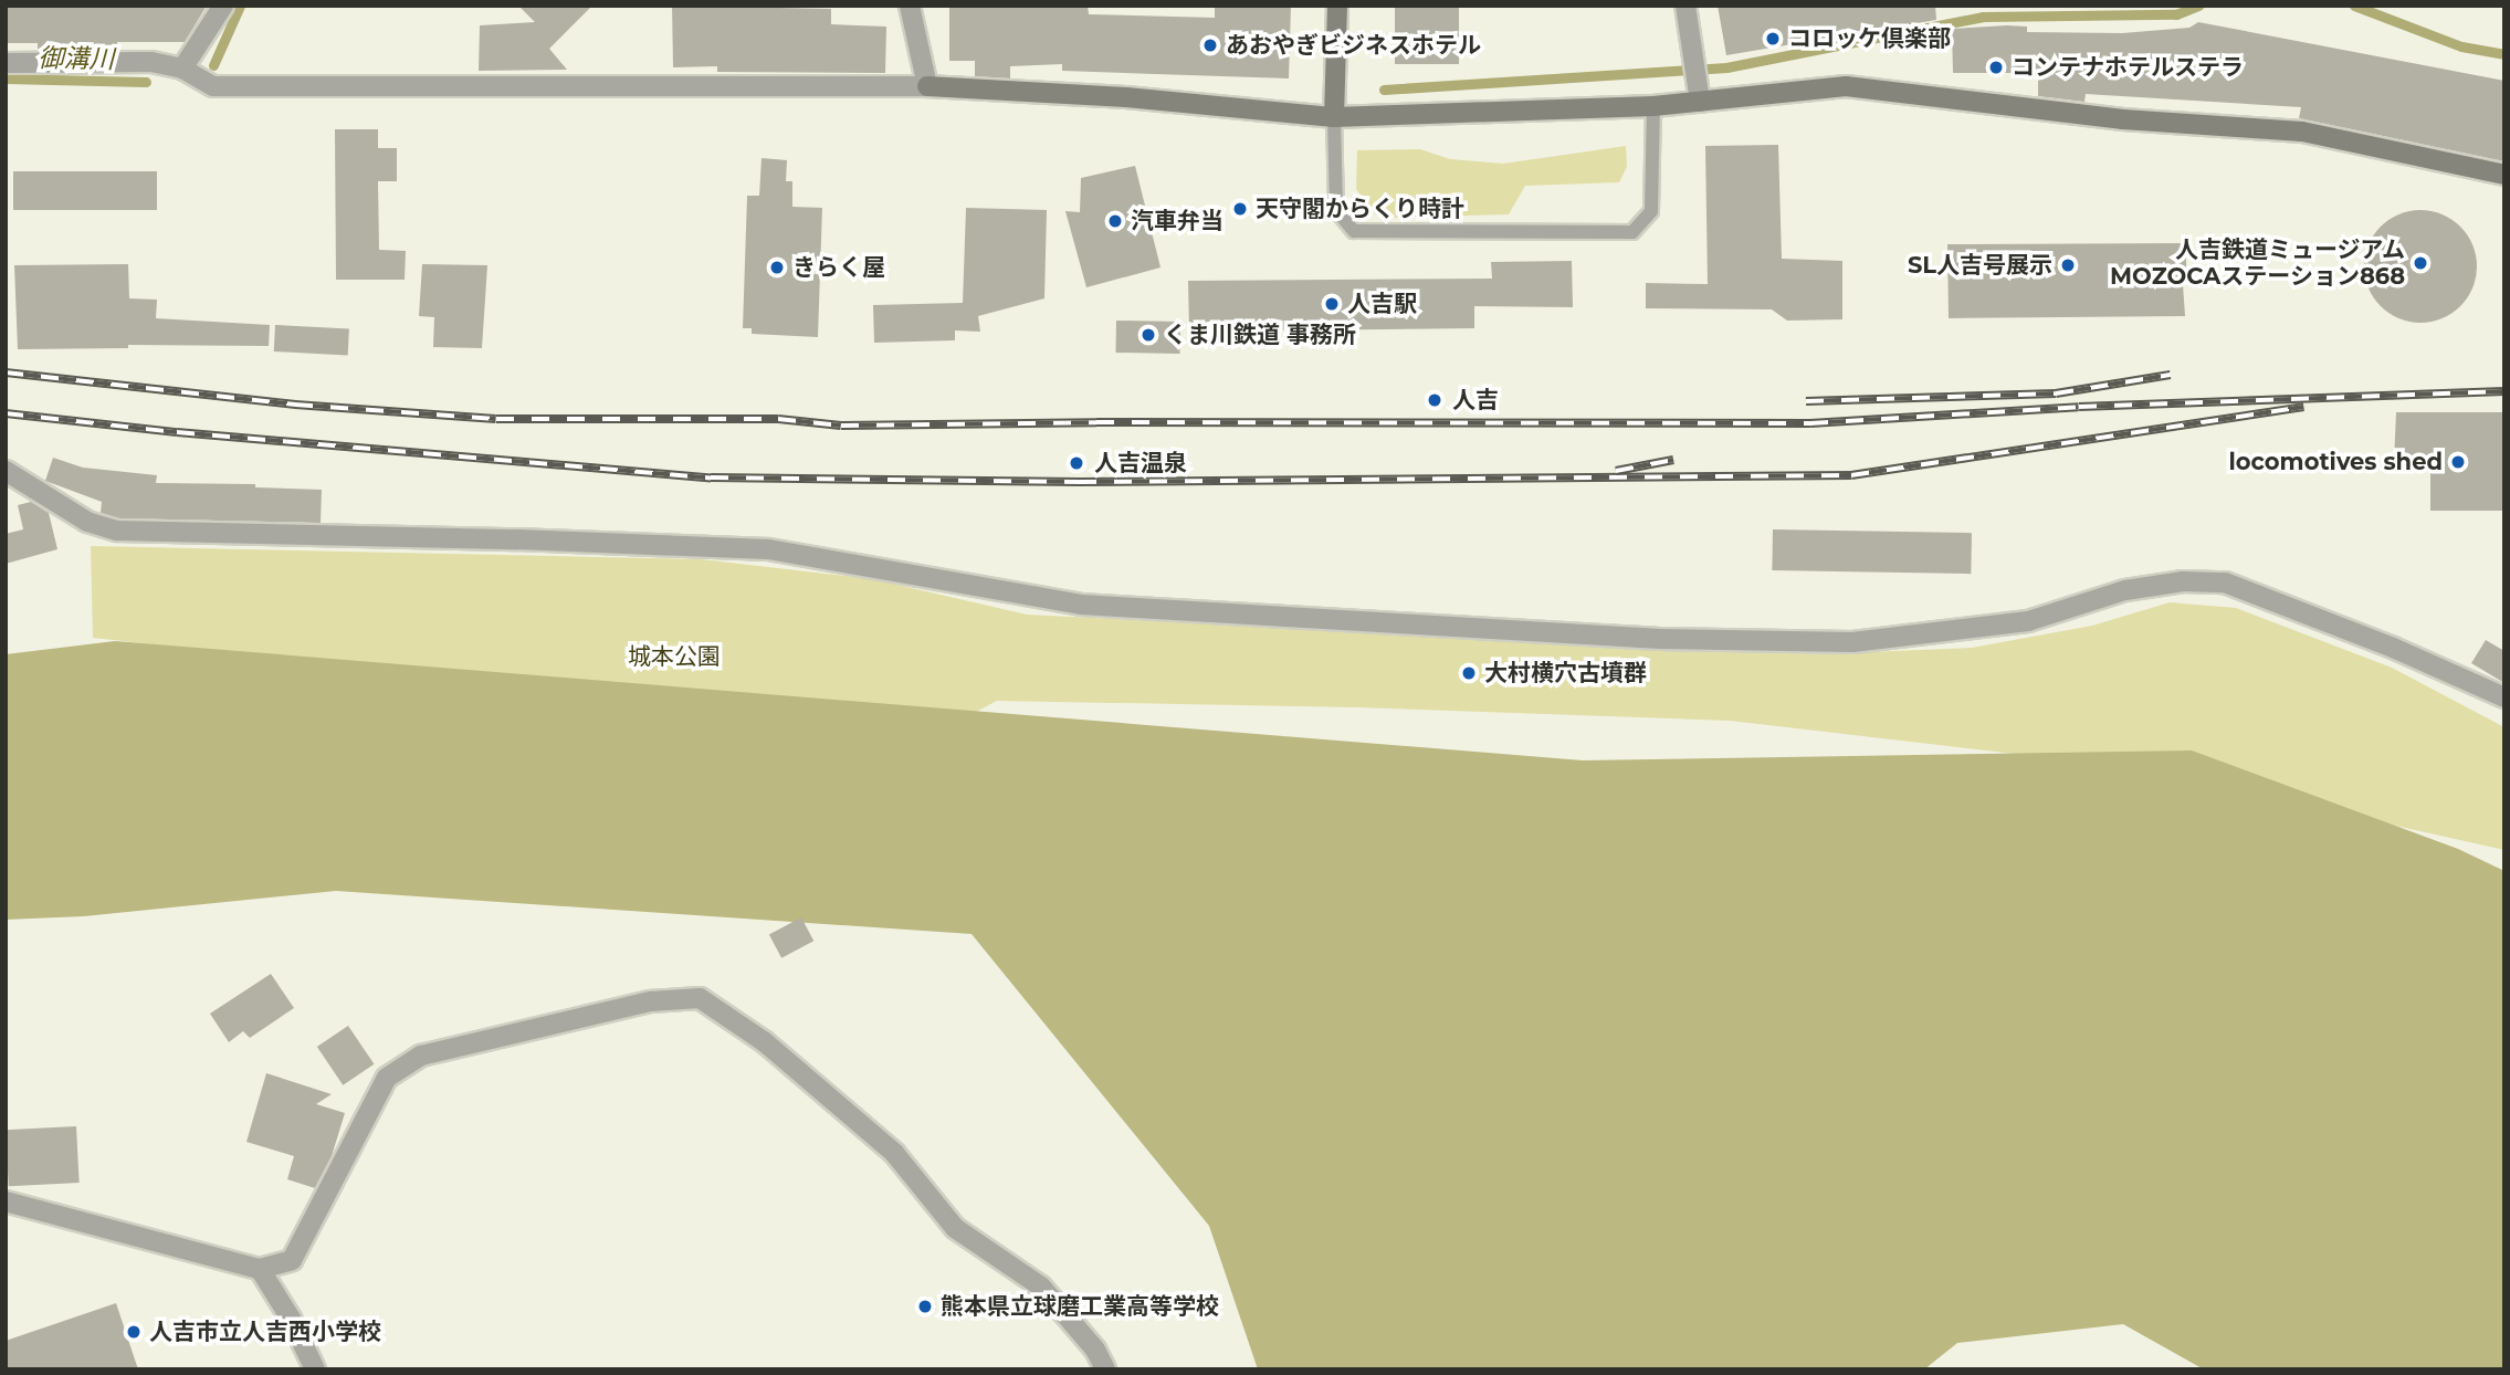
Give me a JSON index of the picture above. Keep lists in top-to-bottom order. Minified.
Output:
{"water":["御溝川"],"parks":["城本公園"],"places":["コロッケ倶楽部","あおやぎビジネスホテル","コンテナホテルステラ","天守閣からくり時計","汽車弁当","人吉鉄道ミュージアム MOZOCAステーション868","SL人吉号展示","きらく屋","人吉駅","くま川鉄道 事務所","人吉","locomotives shed","人吉温泉","大村横穴古墳群","熊本県立球磨工業高等学校","人吉市立人吉西小学校"]}
